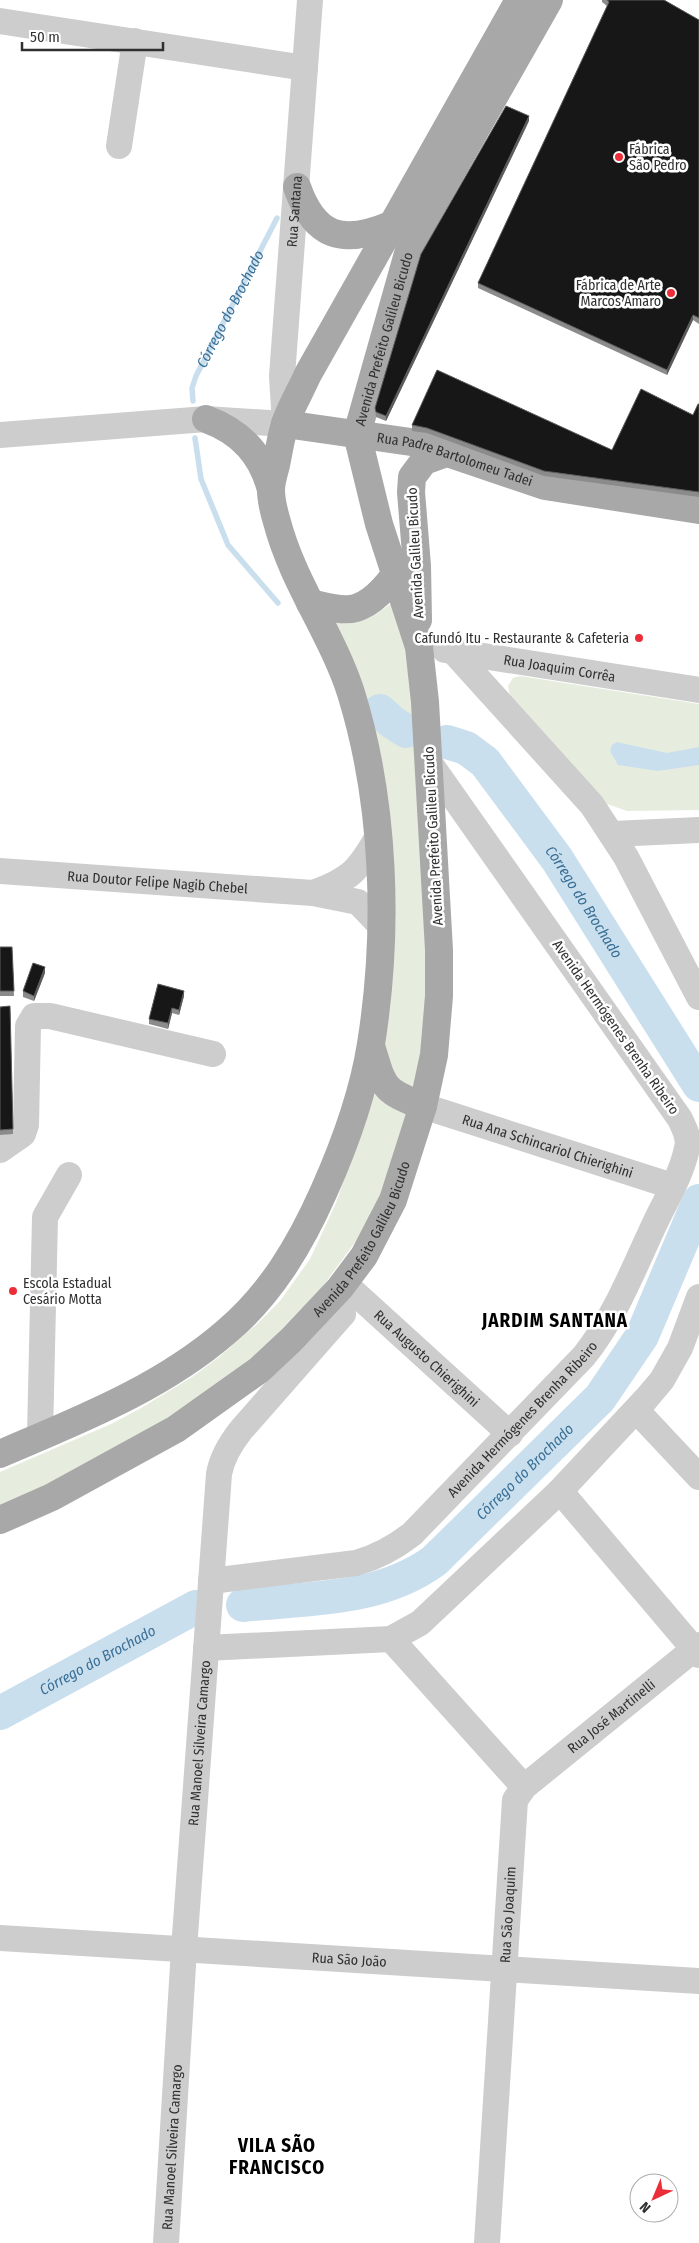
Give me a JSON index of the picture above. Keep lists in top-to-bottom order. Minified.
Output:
{"streets":{"main road":["Avenida Prefeito Galileu Bicudo","Rua Padre Bartolomeu Tadei","Avenida Galileu Bicudo"],"street":["Rua Santana","Rua Joaquim Corrêa","Rua Doutor Felipe Nagib Chebel","Avenida Hermógenes Brenha Ribeiro","Rua Ana Schincariol Chierighini","Rua Augusto Chierighini","Rua José Martinelli","Rua Manoel Silveira Camargo","Rua São Joaquim","Rua São João"]},"crossings":[["Rua Santana","Rua Padre Bartolomeu Tadei"],["Avenida Prefeito Galileu Bicudo","Rua Padre Bartolomeu Tadei"],["Avenida Prefeito Galileu Bicudo","Avenida Galileu Bicudo"],["Avenida Prefeito Galileu Bicudo","Rua Joaquim Corrêa"],["Avenida Prefeito Galileu Bicudo","Avenida Hermógenes Brenha Ribeiro"],["Avenida Prefeito Galileu Bicudo","Rua Ana Schincariol Chierighini"],["Avenida Prefeito Galileu Bicudo","Rua Augusto Chierighini"],["Avenida Prefeito Galileu Bicudo","Rua Manoel Silveira Camargo"],["Rua Padre Bartolomeu Tadei","Avenida Galileu Bicudo"],["Avenida Galileu Bicudo","Rua Joaquim Corrêa"],["Avenida Hermógenes Brenha Ribeiro","Rua Ana Schincariol Chierighini"],["Avenida Hermógenes Brenha Ribeiro","Rua Augusto Chierighini"],["Avenida Hermógenes Brenha Ribeiro","Rua Manoel Silveira Camargo"],["Rua Augusto Chierighini","Rua Manoel Silveira Camargo"],["Rua José Martinelli","Rua São Joaquim"],["Rua Manoel Silveira Camargo","Rua São João"],["Rua São Joaquim","Rua São João"]],"districts":["JARDIM SANTANA","VILA SÃO FRANCISCO"],"water":["Córrego do Brochado"],"places":["Fábrica São Pedro","Fábrica de Arte Marcos Amaro","Cafundó Itu - Restaurante & Cafeteria","Escola Estadual Cesário Motta"],"scale_bar":"50 m","north":"bottom left"}
